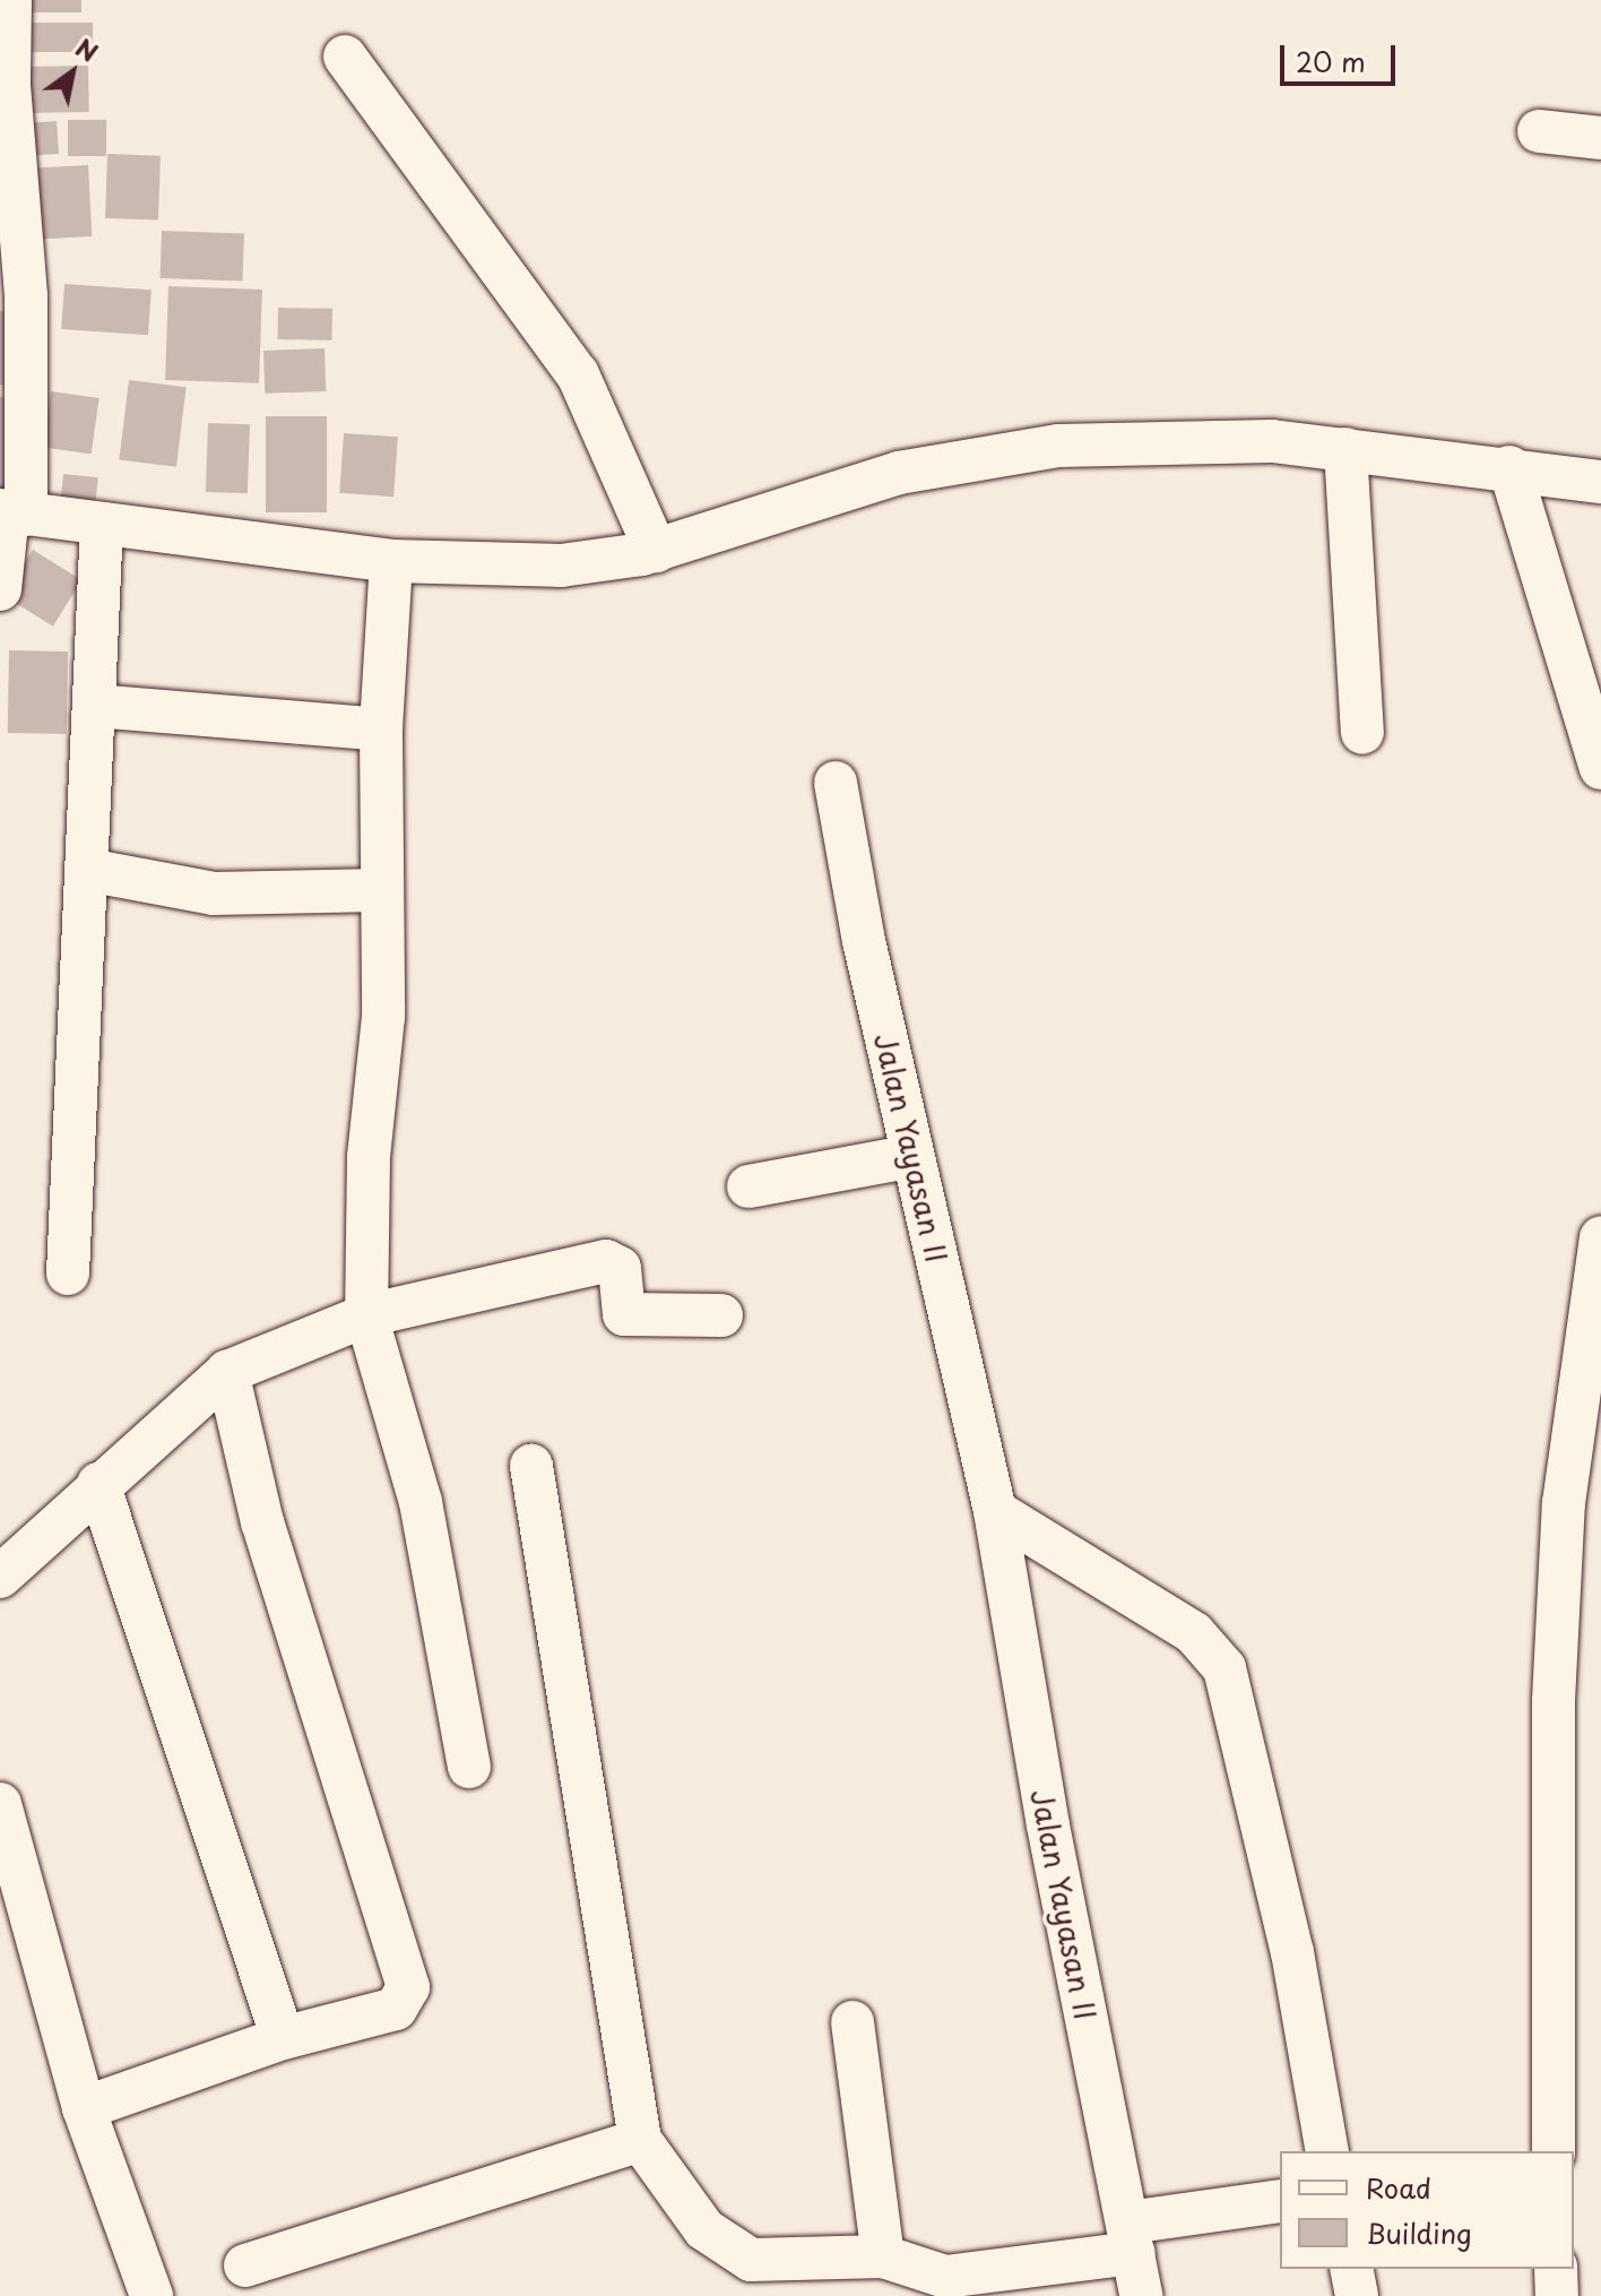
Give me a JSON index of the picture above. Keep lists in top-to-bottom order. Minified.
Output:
{"streets":{"street":["Jalan Yayasan II"]},"legend":["Road","Building"],"scale_bar":"20 m","north":"top right"}
